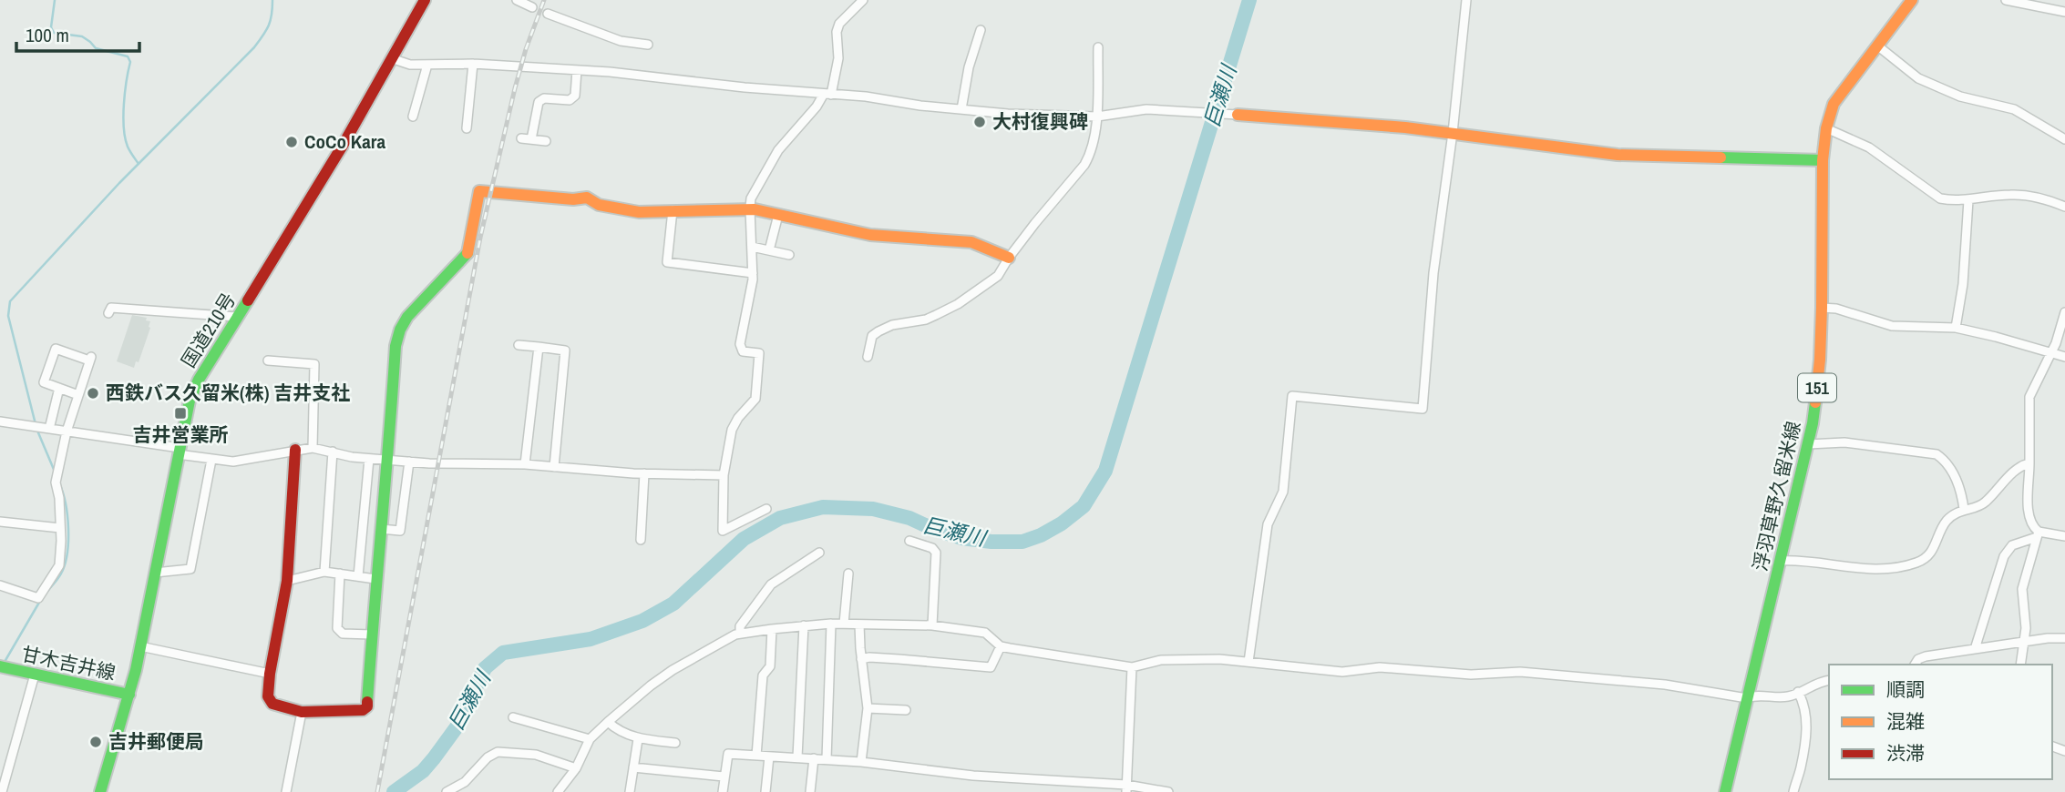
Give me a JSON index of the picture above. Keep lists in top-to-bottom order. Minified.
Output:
{"streets":{"main road":["国道210号","151","浮羽草野久留米線","甘木吉井線"]},"crossings":[["国道210号","甘木吉井線"]],"water":["巨瀬川"],"places":{"other":["大村復興碑","CoCo Kara","西鉄バス久留米(株) 吉井支社","吉井郵便局"],"transit":["吉井営業所"]},"legend":["順調","混雑","渋滞"],"scale_bar":"100 m"}
